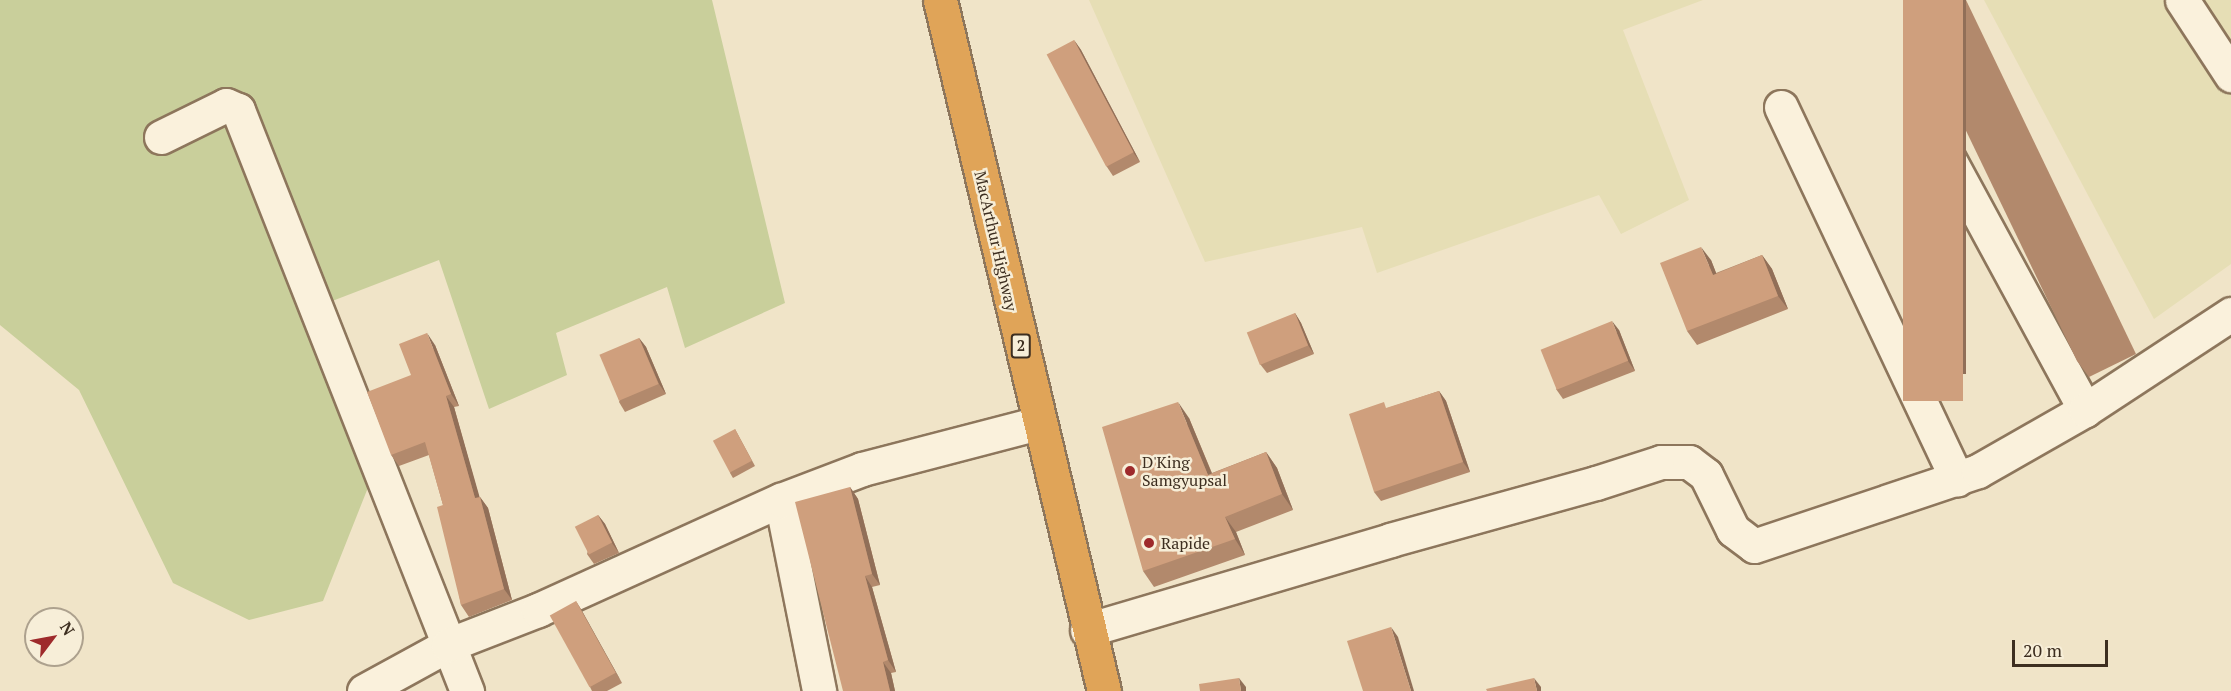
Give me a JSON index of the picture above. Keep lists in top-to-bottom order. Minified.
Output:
{"streets":{"highway":["MacArthur Highway","2"]},"places":["D'King Samgyupsal","Rapide"],"scale_bar":"20 m","north":"top right"}
